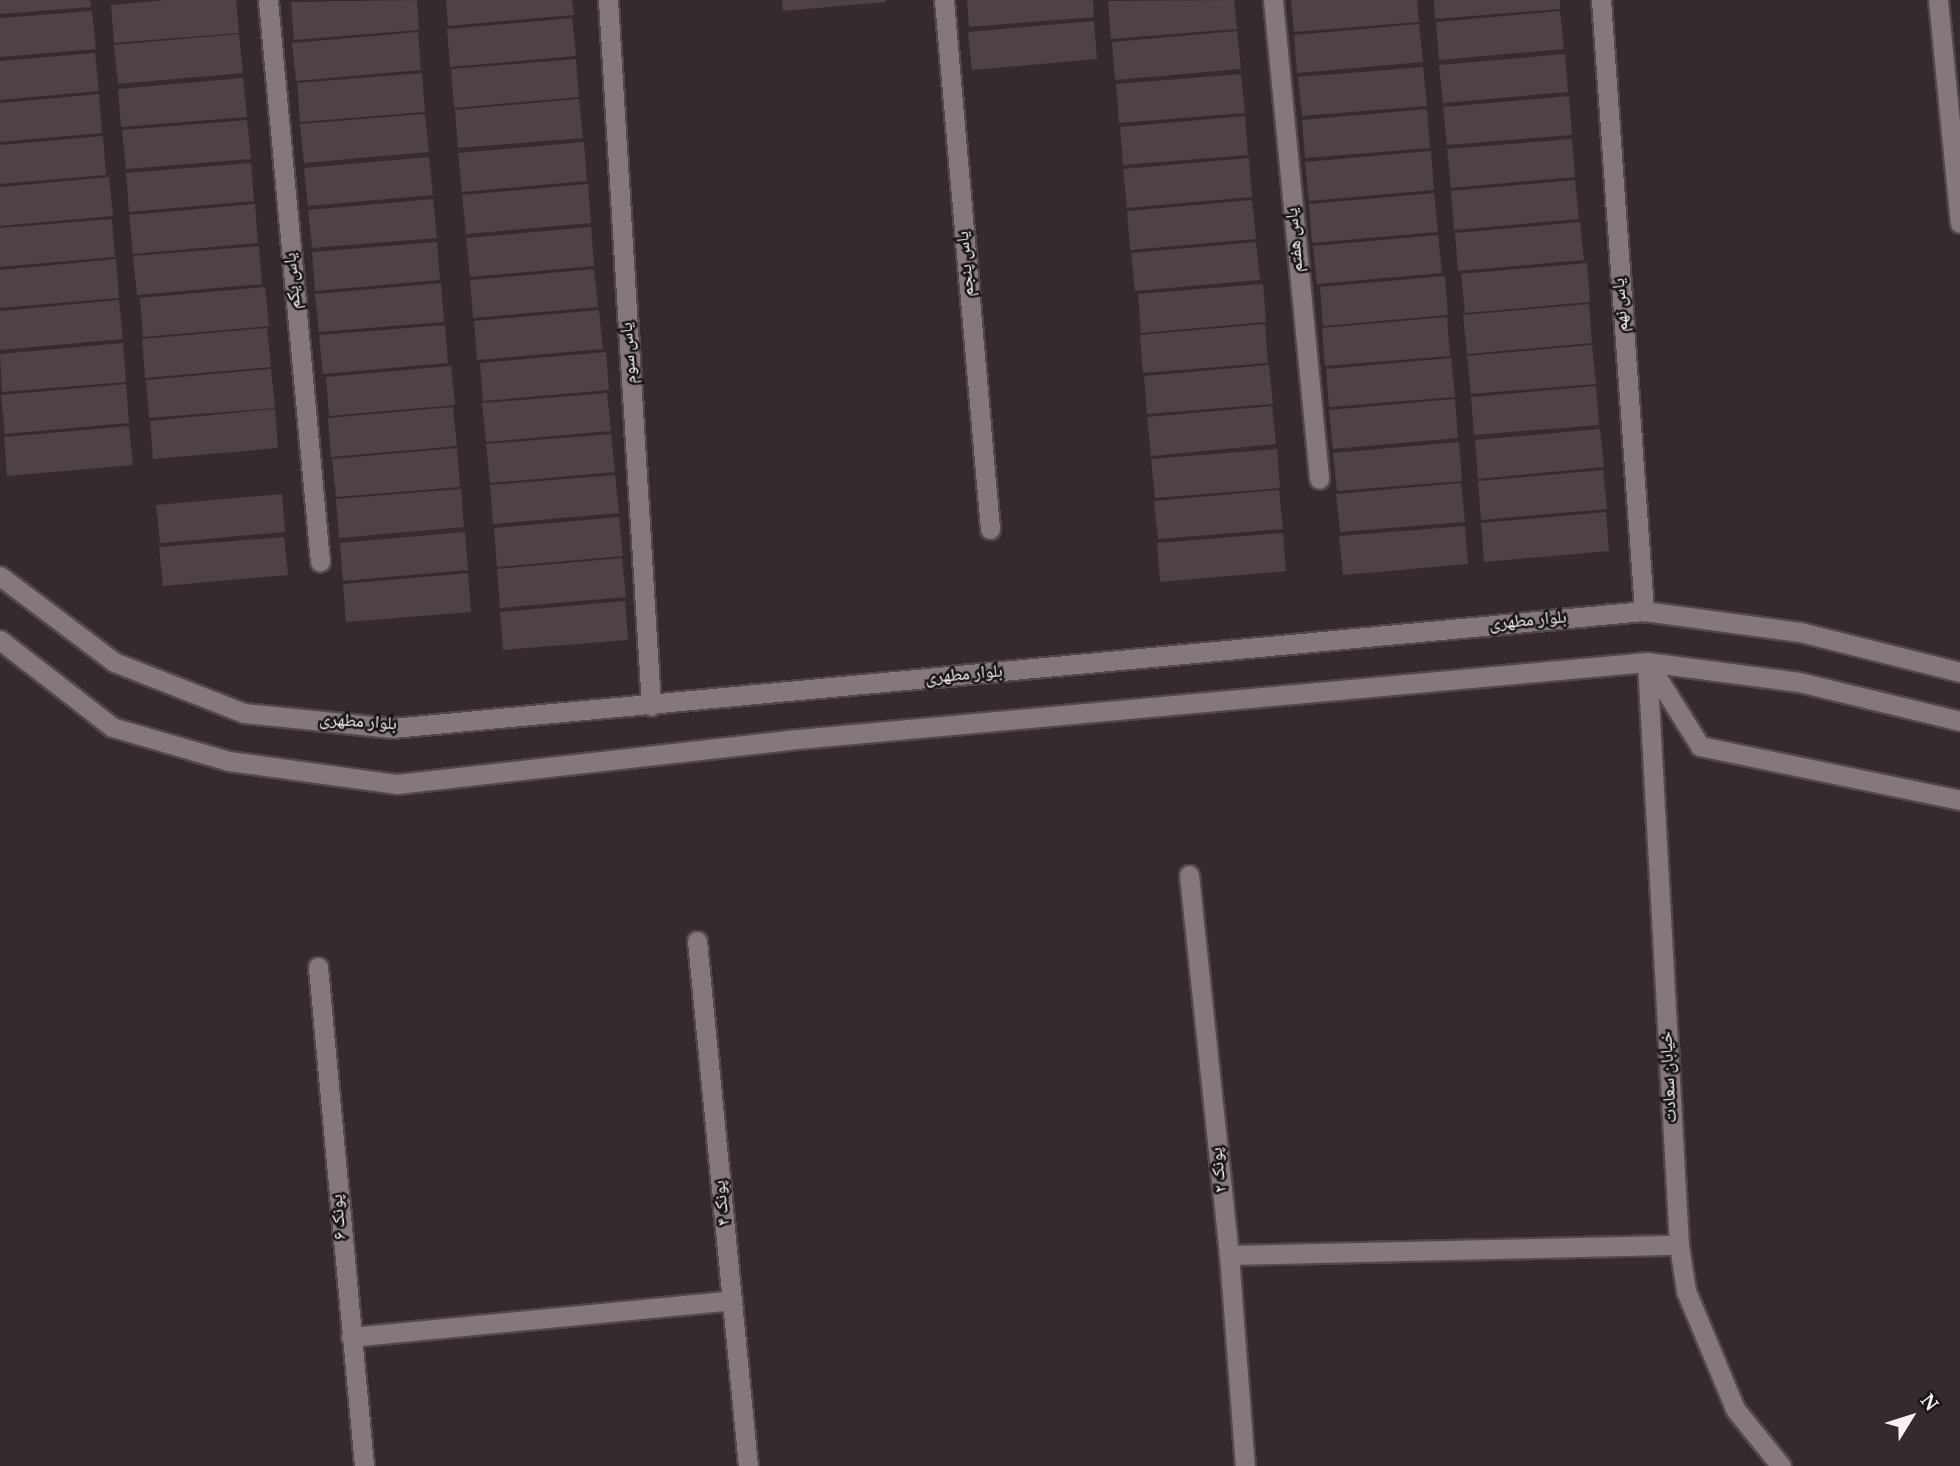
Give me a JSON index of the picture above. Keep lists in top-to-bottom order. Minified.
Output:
{"streets":{"street":["یاس هفتم","یاس پنجم","یاس یکم","یاس نهم","یاس سوم","بلوار مطهری","خیابان سعادت","پونک ۲","پونک ۴","پونک ۶"]},"crossings":[["یاس نهم","بلوار مطهری"],["یاس سوم","بلوار مطهری"]],"north":"top right"}
